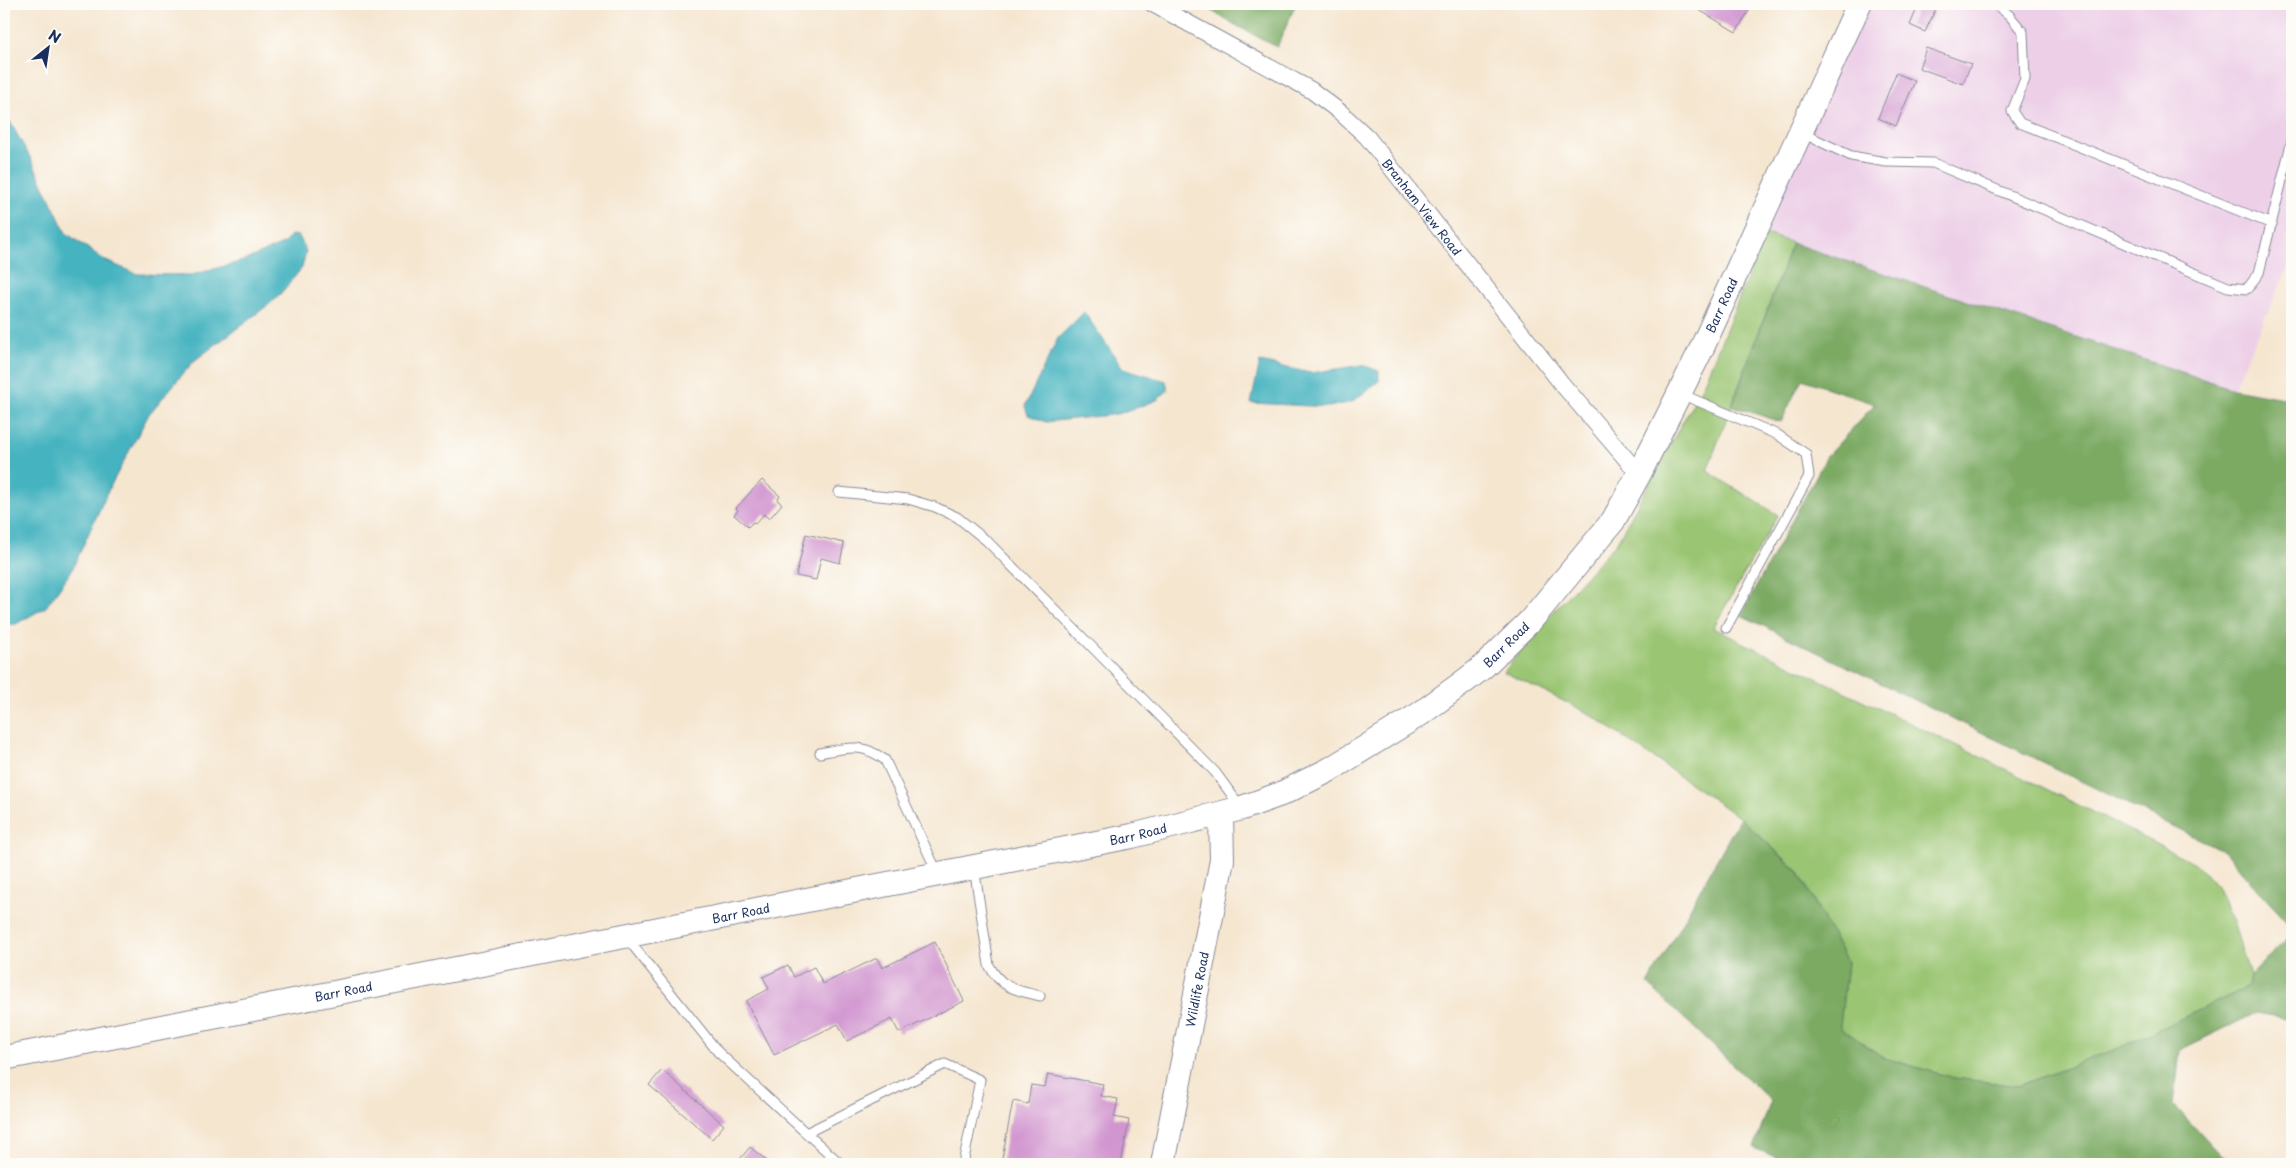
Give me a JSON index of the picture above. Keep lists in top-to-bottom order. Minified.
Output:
{"streets":{"street":["Branham View Road","Barr Road","Wildlife Road"]},"crossings":[["Branham View Road","Barr Road"],["Barr Road","Wildlife Road"]],"north":"top right"}
